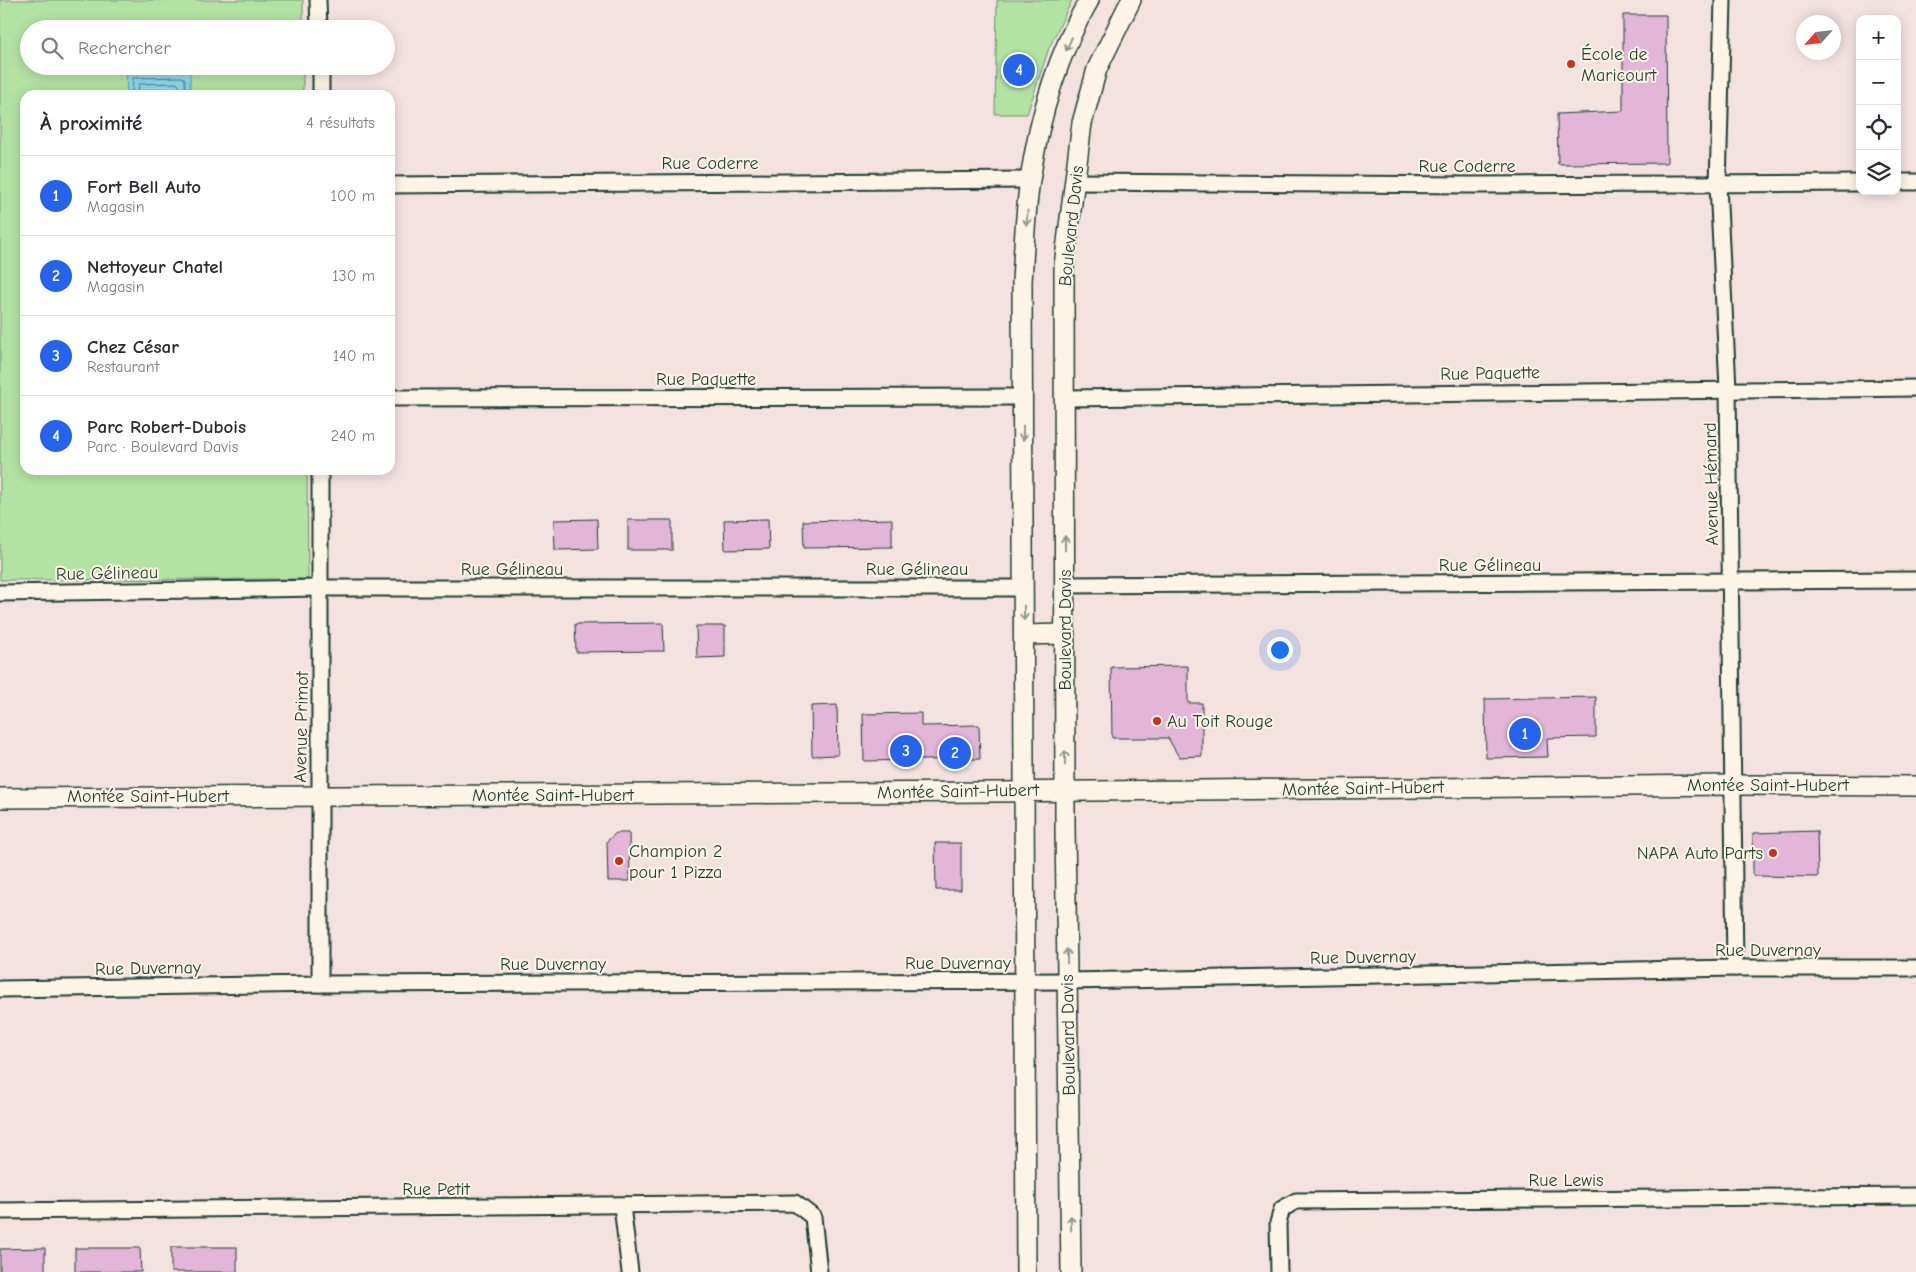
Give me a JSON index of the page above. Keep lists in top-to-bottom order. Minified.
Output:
{"streets":{"street":["Rue Coderre","Boulevard Davis","Rue Paquette","Avenue Hémard","Rue Gélineau","Avenue Primot","Montée Saint-Hubert","Rue Duvernay","Rue Lewis","Rue Petit"]},"crossings":[["Rue Coderre","Boulevard Davis"],["Rue Coderre","Avenue Hémard"],["Boulevard Davis","Rue Paquette"],["Boulevard Davis","Rue Gélineau"],["Boulevard Davis","Montée Saint-Hubert"],["Boulevard Davis","Rue Duvernay"],["Rue Paquette","Avenue Hémard"],["Avenue Hémard","Rue Gélineau"],["Avenue Hémard","Montée Saint-Hubert"],["Avenue Hémard","Rue Duvernay"],["Rue Gélineau","Avenue Primot"],["Avenue Primot","Montée Saint-Hubert"],["Avenue Primot","Rue Duvernay"]],"places":["École de Maricourt","Au Toit Rouge","NAPA Auto Parts","Champion 2 pour 1 Pizza"],"north":"bottom left","page":{"map_buttons":["+","−"],"search":"Rechercher","pins":["4","1","3","2"],"heading":["À proximité","4 résultats"],"list":[{"mark":"1","name":"Fort Bell Auto","note":"Magasin","value":"100 m"},{"mark":"2","name":"Nettoyeur Chatel","note":"Magasin","value":"130 m"},{"mark":"3","name":"Chez César","note":"Restaurant","value":"140 m"},{"mark":"4","name":"Parc Robert-Dubois","note":"Parc · Boulevard Davis","value":"240 m"}]}}
